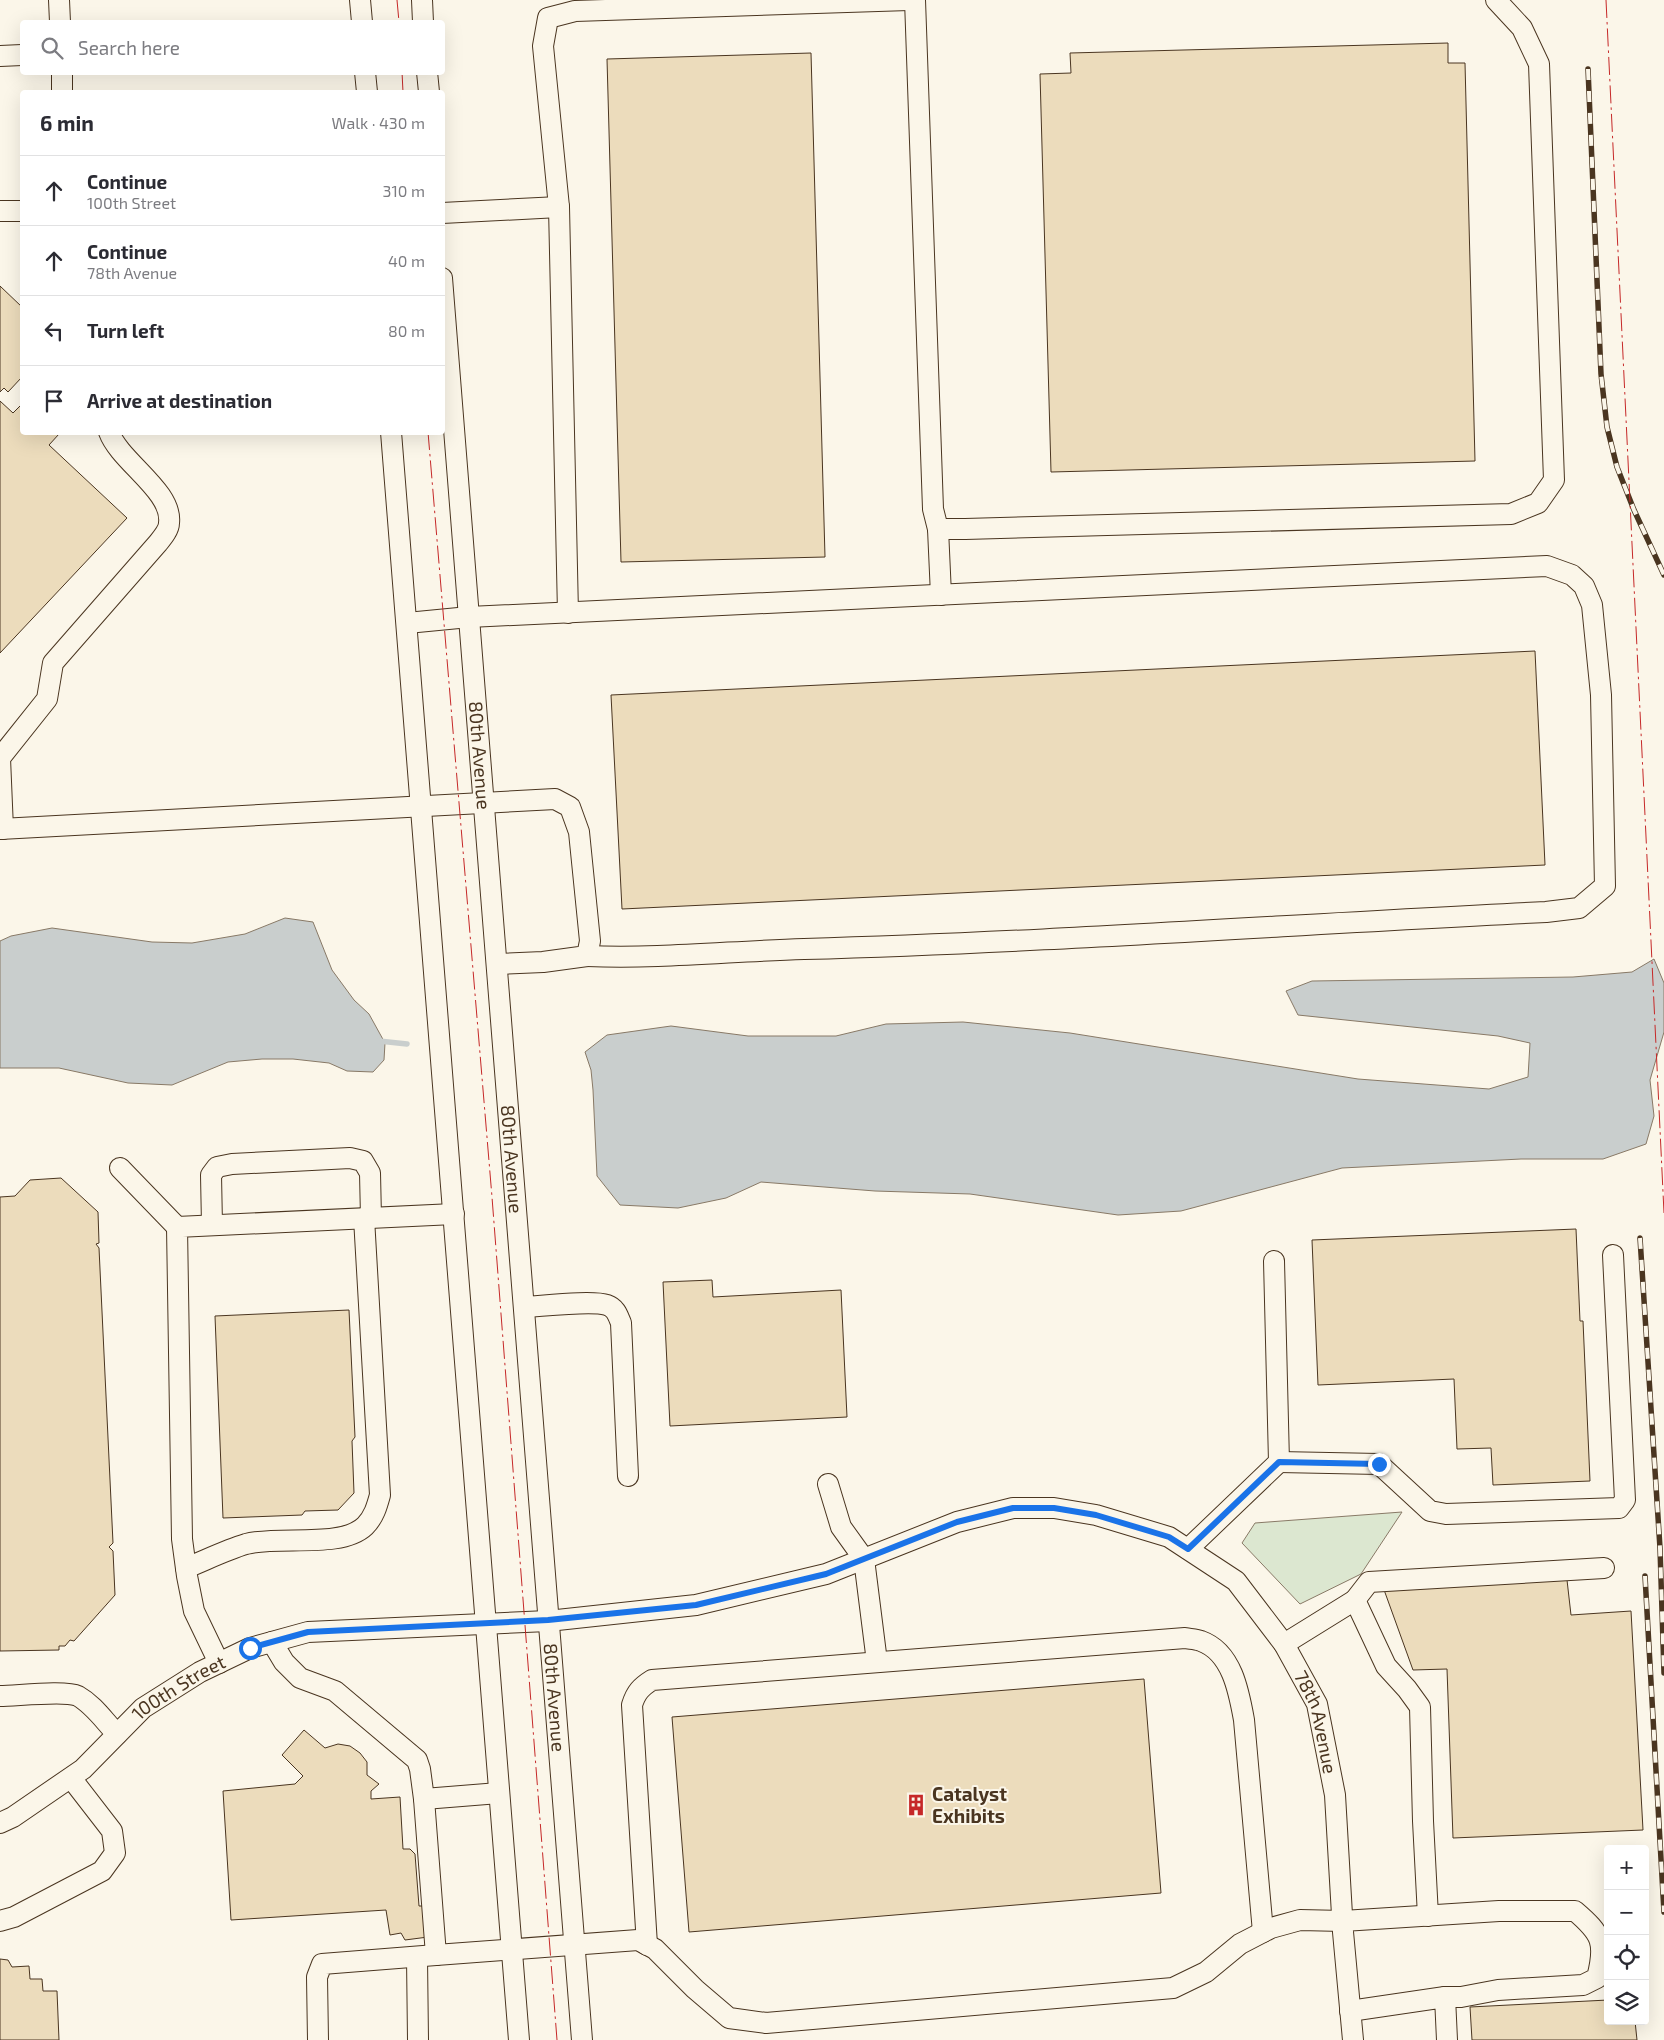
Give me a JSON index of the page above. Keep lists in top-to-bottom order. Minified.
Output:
{"streets":{"street":["80th Avenue","100th Street","78th Avenue"]},"crossings":[["80th Avenue","100th Street"],["100th Street","78th Avenue"]],"places":{"building":["Catalyst Exhibits"]},"page":{"search":"Search here","heading":["6 min","Walk · 430 m"],"list":[["Continue","100th Street","310 m"],["Continue","78th Avenue","40 m"],["Turn left","80 m"],"Arrive at destination"],"map_buttons":["+","−"]}}
